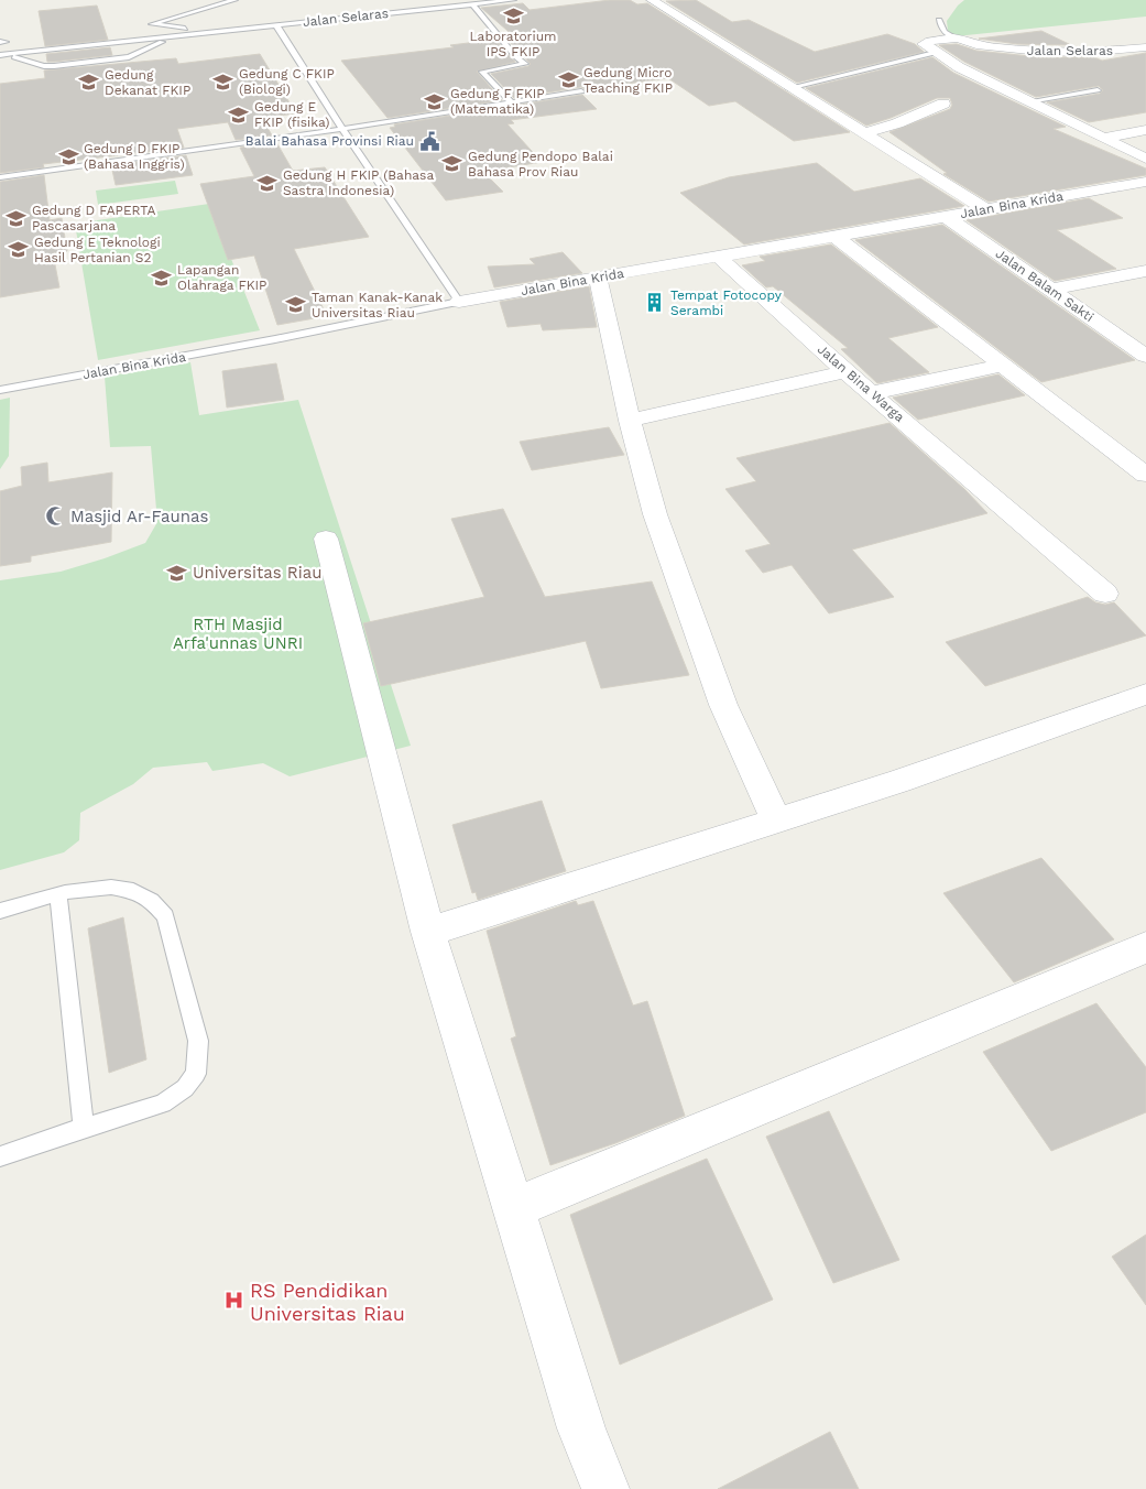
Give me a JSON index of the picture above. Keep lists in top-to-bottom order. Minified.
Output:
{"streets":{"street":["Jalan Selaras","Jalan Bina Krida","Jalan Balam Sakti","Jalan Bina Warga"]},"crossings":[["Jalan Bina Krida","Jalan Balam Sakti"],["Jalan Bina Krida","Jalan Bina Warga"]],"parks":["RTH Masjid Arfa'unnas UNRI"],"places":{"school or university":["Laboratorium IPS FKIP","Gedung Micro Teaching FKIP","Gedung C FKIP (Biologi)","Gedung Dekanat FKIP","Gedung F FKIP (Matematika)","Gedung E FKIP (fisika)","Gedung D FKIP (Bahasa Inggris)","Gedung Pendopo Balai Bahasa Prov Riau","Gedung H FKIP (Bahasa Sastra Indonesia)","Gedung D FAPERTA Pascasarjana","Gedung E Teknologi Hasil Pertanian S2","Lapangan Olahraga FKIP","Taman Kanak-Kanak Universitas Riau","Universitas Riau"],"public building":["Balai Bahasa Provinsi Riau"],"building":["Tempat Fotocopy Serambi"],"mosque":["Masjid Ar-Faunas"],"hospital":["RS Pendidikan Universitas Riau"]}}
